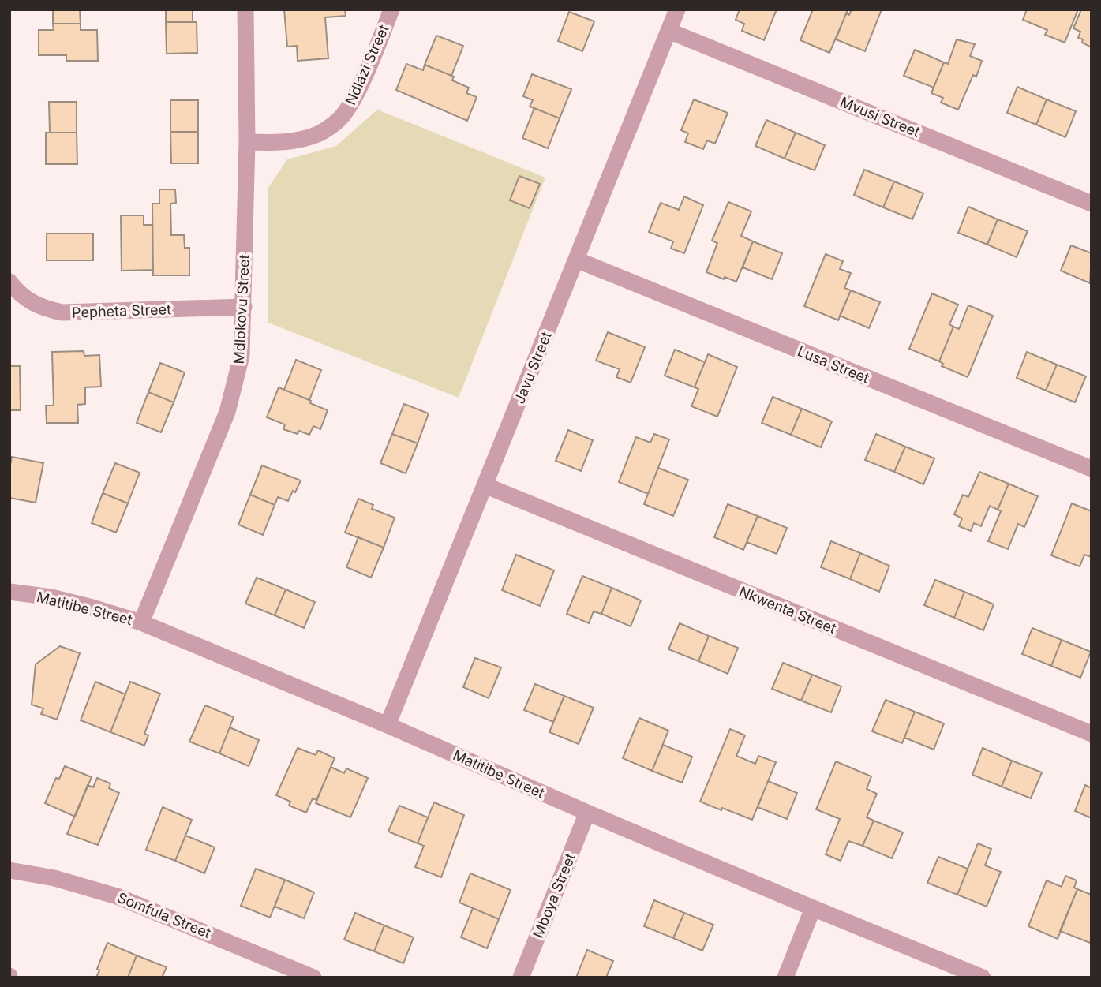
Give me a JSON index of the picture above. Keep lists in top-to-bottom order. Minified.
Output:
{"streets":{"street":["Ndlazi Street","Mvusi Street","Mdlokovu Street","Pepheta Street","Lusa Street","Javu Street","Matitibe Street","Nkwenta Street","Mboya Street","Somfula Street"]},"crossings":[["Ndlazi Street","Mdlokovu Street"],["Mvusi Street","Javu Street"],["Mdlokovu Street","Pepheta Street"],["Mdlokovu Street","Matitibe Street"],["Lusa Street","Javu Street"],["Javu Street","Matitibe Street"],["Javu Street","Nkwenta Street"],["Matitibe Street","Mboya Street"]]}
